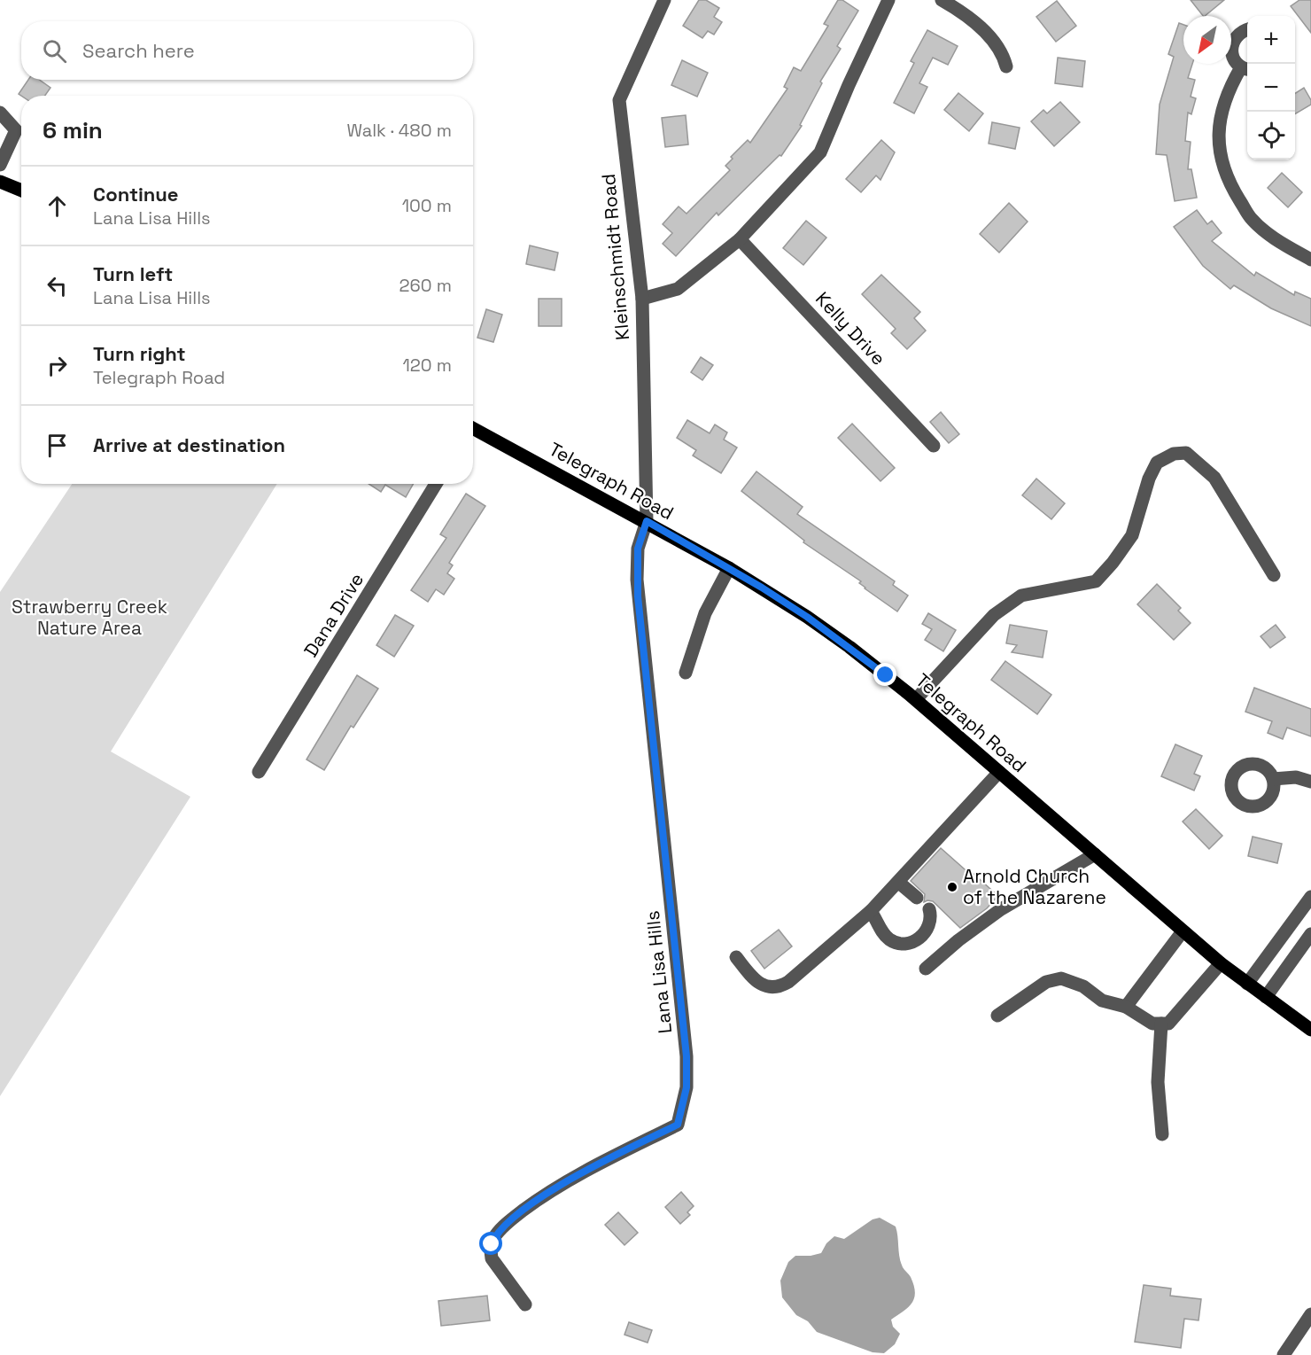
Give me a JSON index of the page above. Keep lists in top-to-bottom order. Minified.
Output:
{"streets":{"main road":["Telegraph Road"],"street":["Kleinschmidt Road","Kelly Drive","Dana Drive","Lana Lisa Hills"]},"crossings":[["Kleinschmidt Road","Telegraph Road"],["Kleinschmidt Road","Lana Lisa Hills"],["Telegraph Road","Lana Lisa Hills"]],"parks":["Strawberry Creek Nature Area"],"places":["Arnold Church of the Nazarene"],"north":"bottom left","page":{"map_buttons":["+","−"],"search":"Search here","heading":["6 min","Walk · 480 m"],"list":[["Continue","Lana Lisa Hills","100 m"],["Turn left","Lana Lisa Hills","260 m"],["Turn right","Telegraph Road","120 m"],"Arrive at destination"]}}
